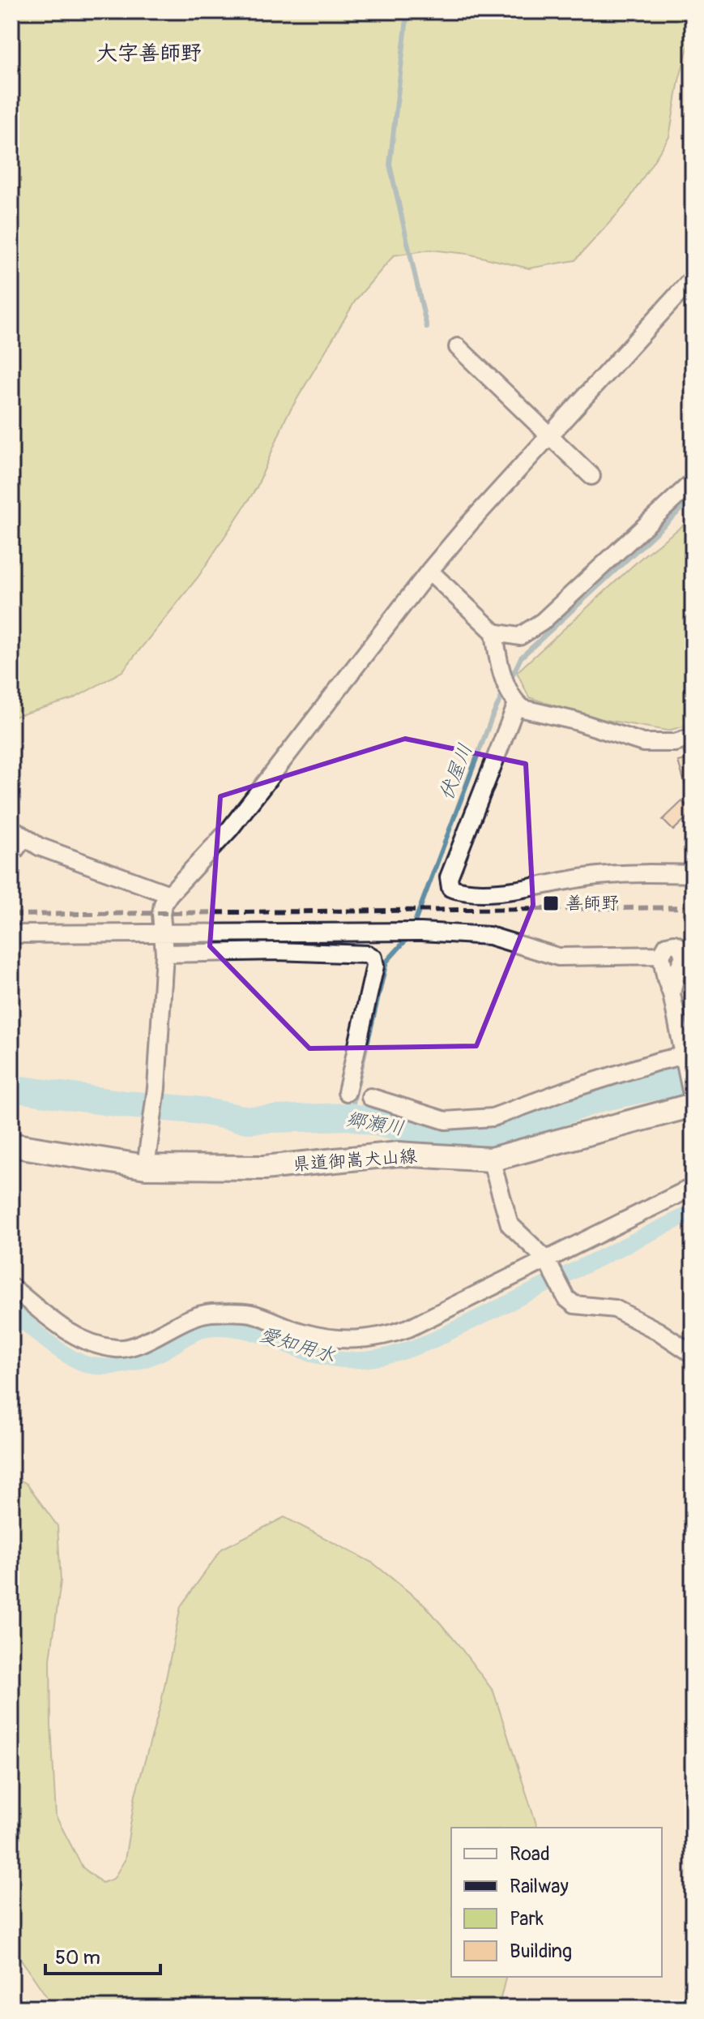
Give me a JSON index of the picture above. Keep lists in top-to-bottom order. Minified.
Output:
{"streets":{"main road":["県道御嵩犬山線"]},"districts":["大字善師野"],"water":["伏屋川","郷瀬川","愛知用水"],"places":{"transit":["善師野"]},"legend":["Road","Railway","Park","Building"],"scale_bar":"50 m"}
